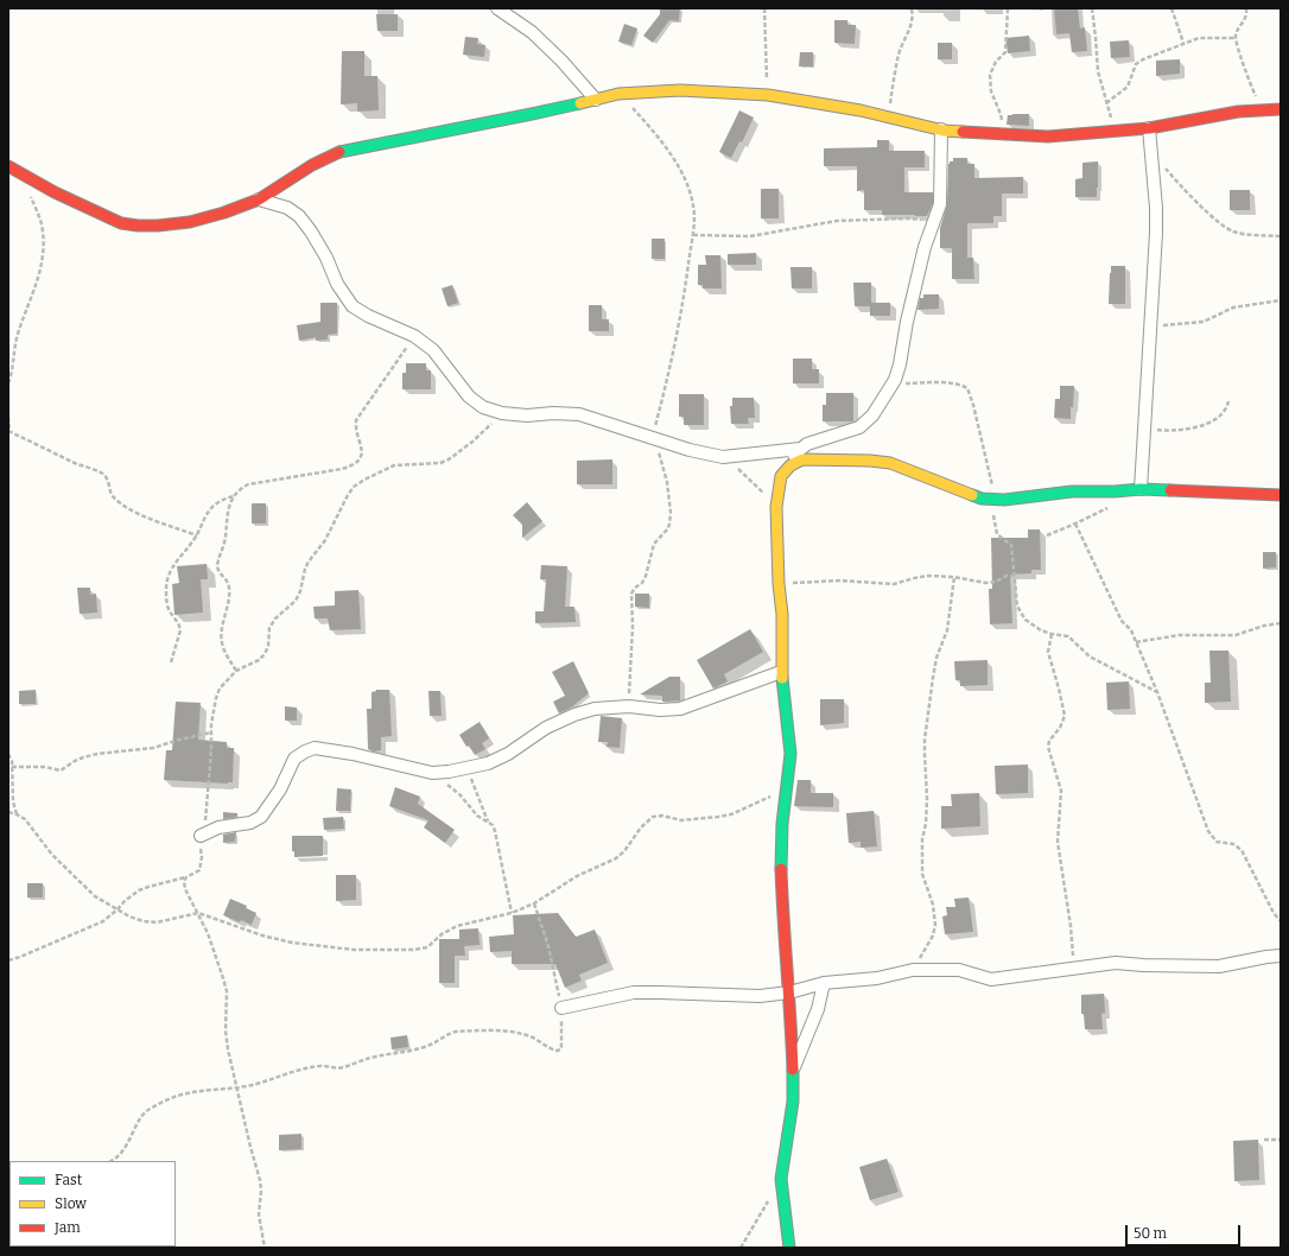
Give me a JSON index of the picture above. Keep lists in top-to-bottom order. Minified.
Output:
{"legend":["Fast","Slow","Jam"],"scale_bar":"50 m"}
